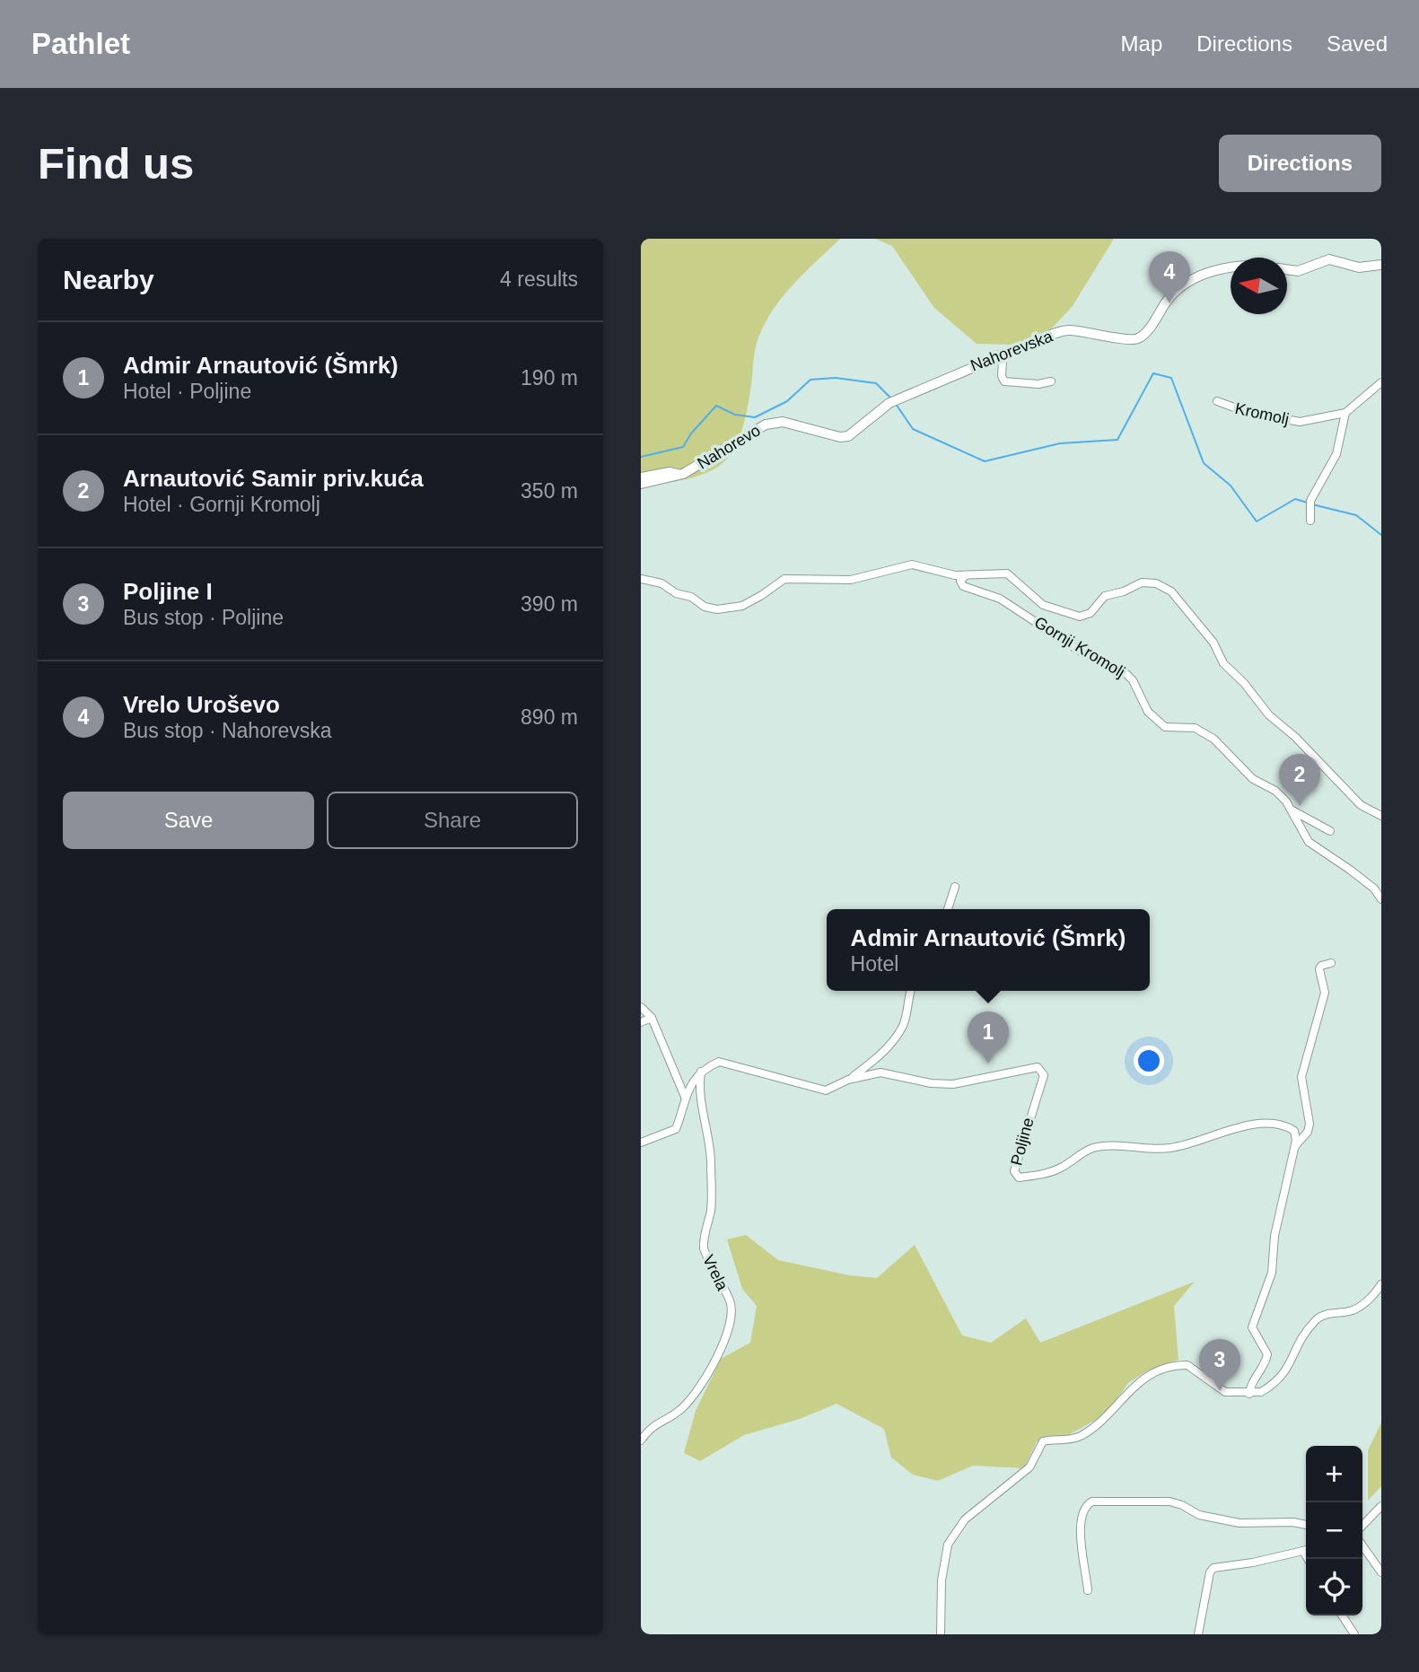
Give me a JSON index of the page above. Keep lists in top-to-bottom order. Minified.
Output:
{"streets":{"street":["Nahorevska","Kromolj","Nahorevo","Gornji Kromolj","Poljine","Vrela"]},"crossings":[["Nahorevska","Nahorevo"],["Poljine","Vrela"]],"north":"left","page":{"header":"Pathlet","nav":["Map","Directions","Saved"],"buttons":["Directions",["Save","Share"]],"title":"Find us","heading":["Nearby","4 results"],"pins":["4","2","1","3"],"list":[{"mark":"1","name":"Admir Arnautović (Šmrk)","note":"Hotel · Poljine","value":"190 m"},{"mark":"2","name":"Arnautović Samir priv.kuća","note":"Hotel · Gornji Kromolj","value":"350 m"},{"mark":"3","name":"Poljine I","note":"Bus stop · Poljine","value":"390 m"},{"mark":"4","name":"Vrelo Uroševo","note":"Bus stop · Nahorevska","value":"890 m"}],"popup":["Admir Arnautović (Šmrk)","Hotel"],"map_buttons":["+","−"]}}
